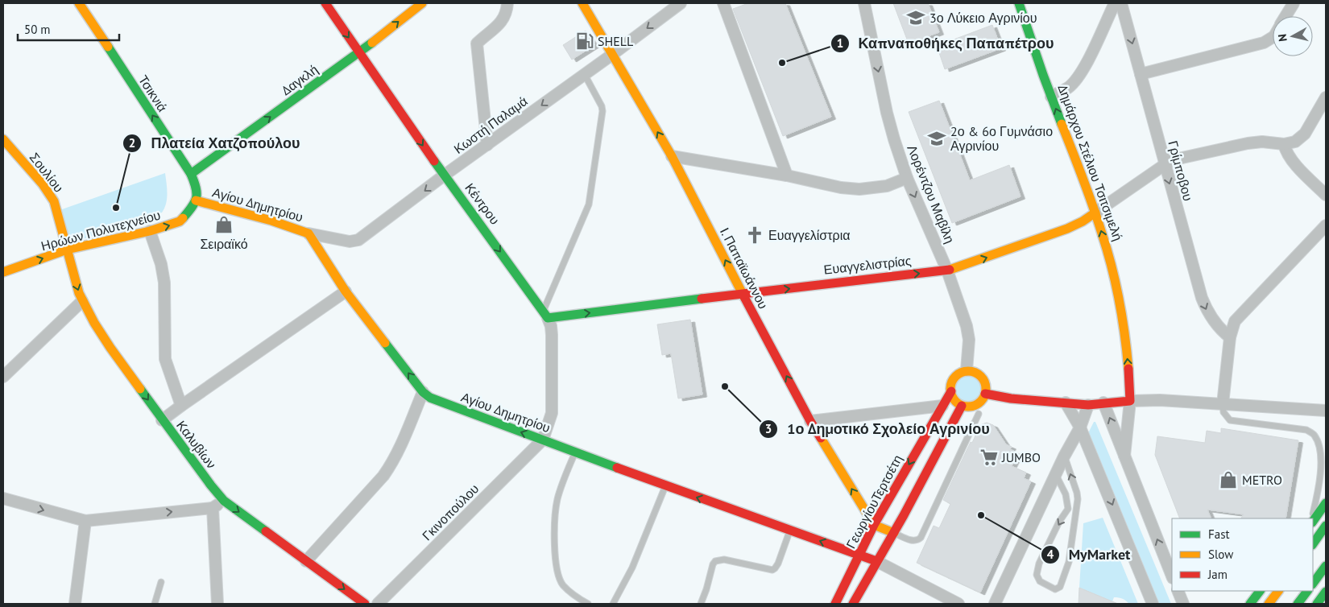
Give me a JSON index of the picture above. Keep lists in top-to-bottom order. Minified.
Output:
{"streets":{"street":["Δαγκλή","Τσικνιά","Κωστή Παλαμά","Δημάρχου Στέλιου Τσιτσιμελή","Γρίμποβου","Σουλίου","Λορέντζου Μαβίλη","Κέντρου","Αγίου Δημητρίου","Ηρώων Πολυτεχνείου","Ευαγγελιστρίας","Ι. Παπαϊωάννου","Καλυβίων","ΓεωργίουΤερτσέτη","Γκινοπούλου"]},"crossings":[["Δαγκλή","Τσικνιά"],["Δαγκλή","Κέντρου"],["Τσικνιά","Αγίου Δημητρίου"],["Τσικνιά","Ηρώων Πολυτεχνείου"],["Κωστή Παλαμά","Κέντρου"],["Κωστή Παλαμά","Αγίου Δημητρίου"],["Κωστή Παλαμά","Ι. Παπαϊωάννου"],["Δημάρχου Στέλιου Τσιτσιμελή","Ευαγγελιστρίας"],["Γρίμποβου","Ευαγγελιστρίας"],["Σουλίου","Ηρώων Πολυτεχνείου"],["Σουλίου","Καλυβίων"],["Λορέντζου Μαβίλη","Ευαγγελιστρίας"],["Λορέντζου Μαβίλη","ΓεωργίουΤερτσέτη"],["Κέντρου","Αγίου Δημητρίου"],["Κέντρου","Ευαγγελιστρίας"],["Κέντρου","Γκινοπούλου"],["Αγίου Δημητρίου","Ηρώων Πολυτεχνείου"],["Αγίου Δημητρίου","ΓεωργίουΤερτσέτη"],["Αγίου Δημητρίου","Γκινοπούλου"],["Ηρώων Πολυτεχνείου","Καλυβίων"],["Ευαγγελιστρίας","Ι. Παπαϊωάννου"],["Ι. Παπαϊωάννου","ΓεωργίουΤερτσέτη"]],"one_way":["Δαγκλή","Τσικνιά","Κωστή Παλαμά","Γρίμποβου","Λορέντζου Μαβίλη","Κέντρου","Αγίου Δημητρίου","Ευαγγελιστρίας","Ι. Παπαϊωάννου","Καλυβίων"],"places":{"school or university":["3ο Λύκειο Αγρινίου","2ο & 6ο Γυμνάσιο Αγρινίου"],"fuel station":["SHELL"],"other":["Καπναποθήκες Παπαπέτρου","Πλατεία Χατζοπούλου","1ο Δημοτικό Σχολείο Αγρινίου","MyMarket"],"shop":["Σειραϊκό","METRO"],"church":["Ευαγγελίστρια"],"supermarket":["JUMBO"]},"legend":["Fast","Slow","Jam"],"scale_bar":"50 m","north":"left"}
